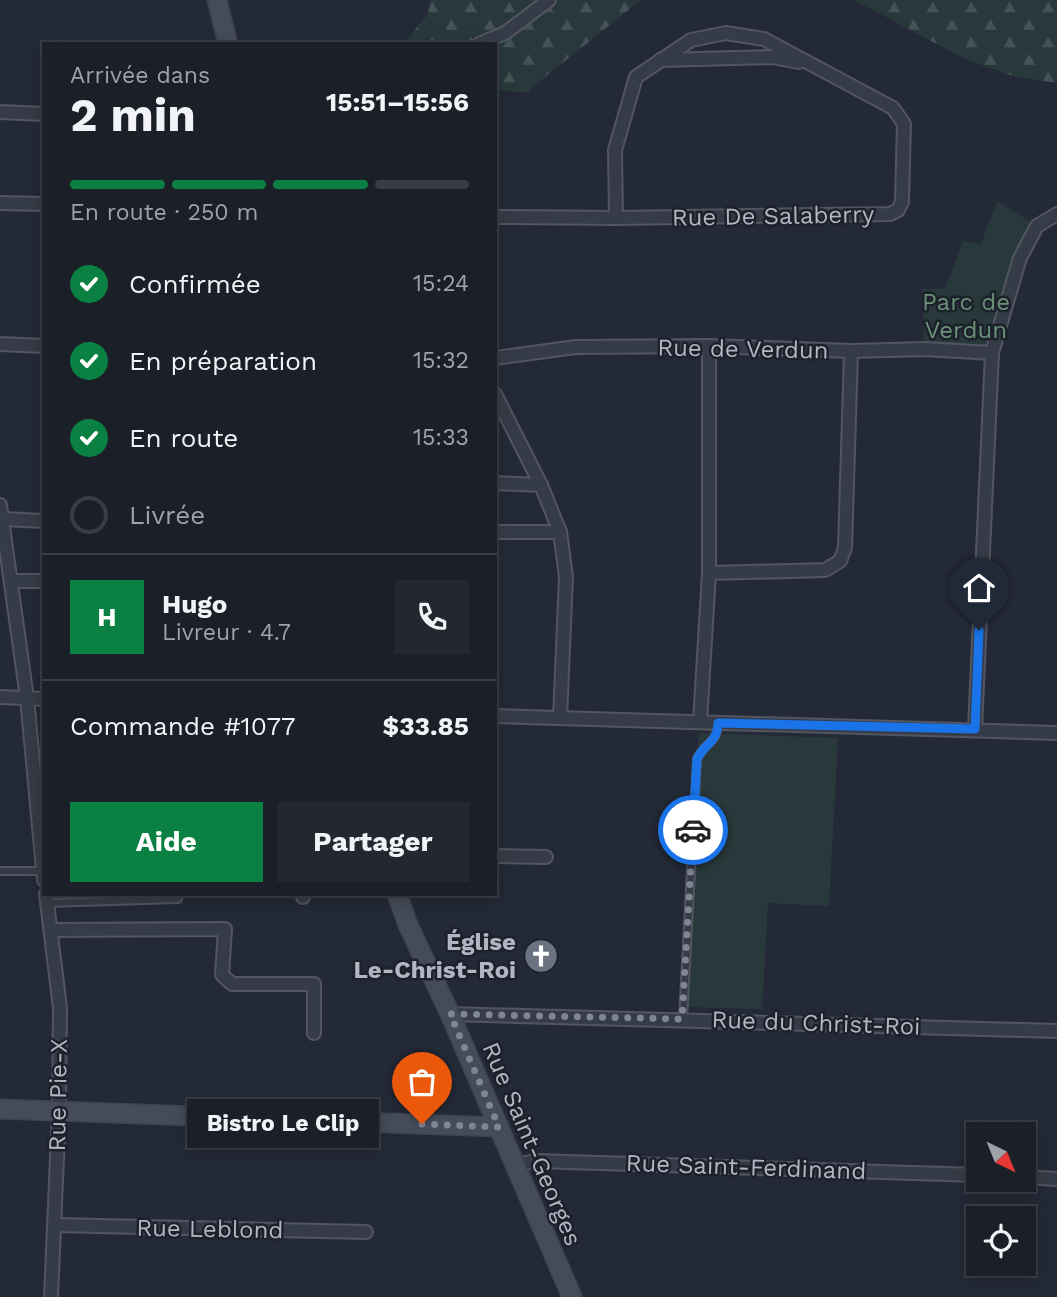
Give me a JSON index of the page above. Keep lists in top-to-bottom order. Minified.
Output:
{"streets":{"street":["Rue De Salaberry","Rue de Verdun","Rue du Christ-Roi","Rue Pie-X","Rue Saint-Georges","Rue Saint-Ferdinand","Rue Leblond"]},"crossings":[["Rue du Christ-Roi","Rue Saint-Georges"],["Rue Pie-X","Rue Leblond"],["Rue Saint-Georges","Rue Saint-Ferdinand"]],"parks":["Parc de Verdun"],"places":{"church":["Église Le-Christ-Roi"],"other":["Bistro Le Clip"]},"north":"bottom right","page":{"heading":["2 min","Arrivée dans","15:51–15:56"],"panel":["Hugo","Livreur · 4.7","Commande #1077","$33.85"],"bar":"En route · 250 m","list":[["Confirmée","15:24"],["En préparation","15:32"],["En route","15:33"],"Livrée"],"round":"H","buttons":["Aide","Partager"],"bubble":"Bistro Le Clip"}}
